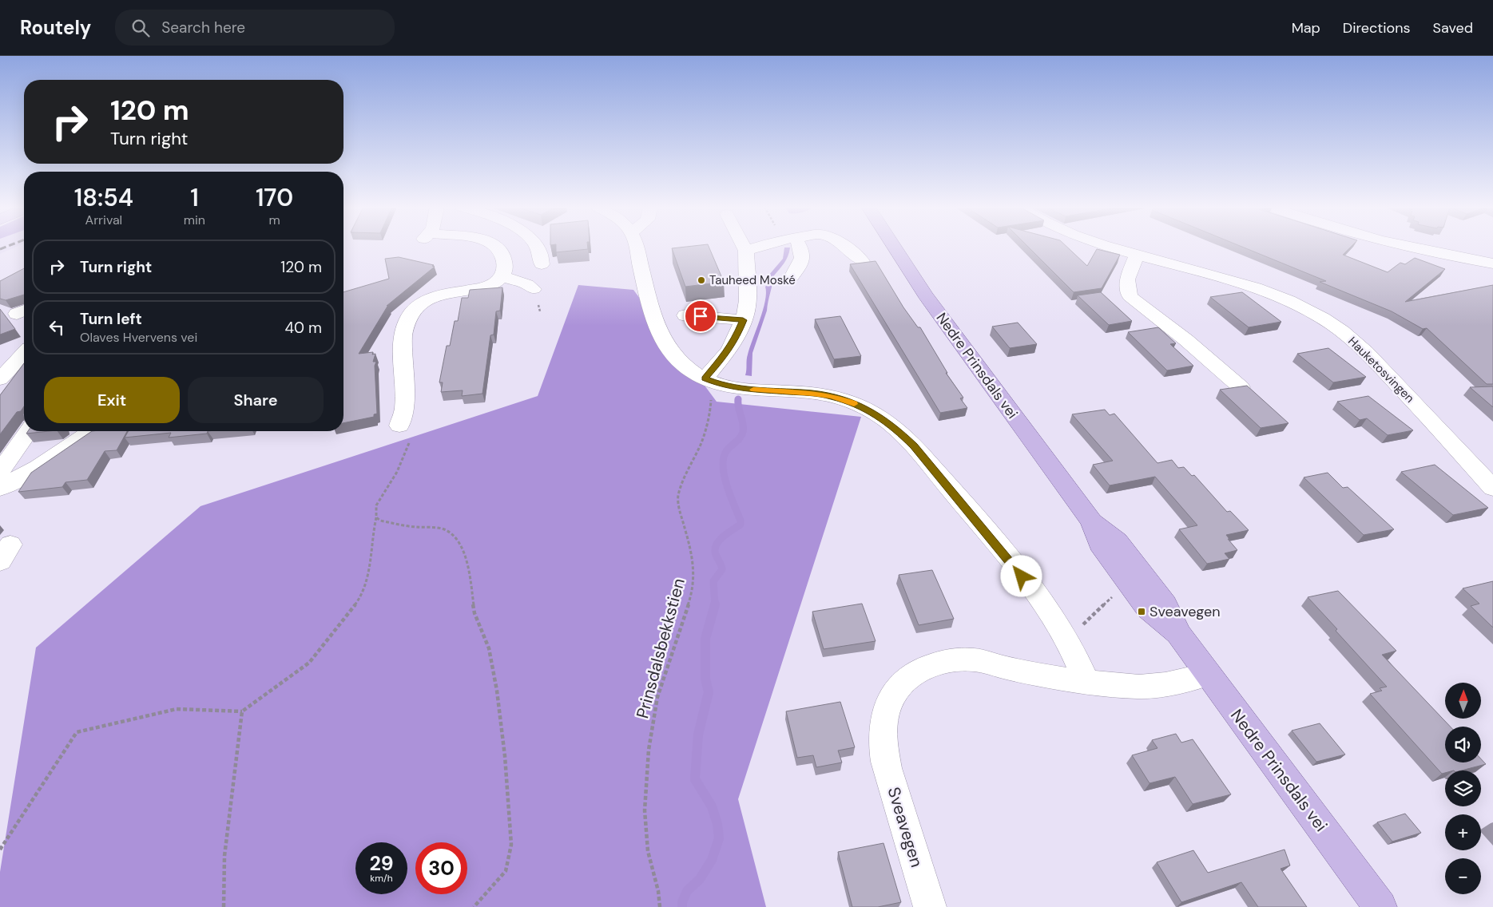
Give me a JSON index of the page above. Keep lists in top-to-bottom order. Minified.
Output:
{"streets":{"main road":["Nedre Prinsdals vei"],"street":["Hauketosvingen","Sveavegen"],"path":["Prinsdalsbekkstien"]},"crossings":[["Nedre Prinsdals vei","Sveavegen"]],"places":{"other":["Tauheed Moské"],"transit":["Sveavegen"]},"north":"top","page":{"header":"Routely","search":"Search here","nav":["Map","Directions","Saved"],"turn":["120 m","Turn right"],"eta":["18:54","Arrival","1","min","170","m"],"list":[{"name":"Turn right","value":"120 m"},{"name":"Turn left","note":"Olaves Hvervens vei","value":"40 m"}],"buttons":["Exit","Share"],"map_buttons":["+","−"],"speed":"29 km/h","limit":"30"}}
